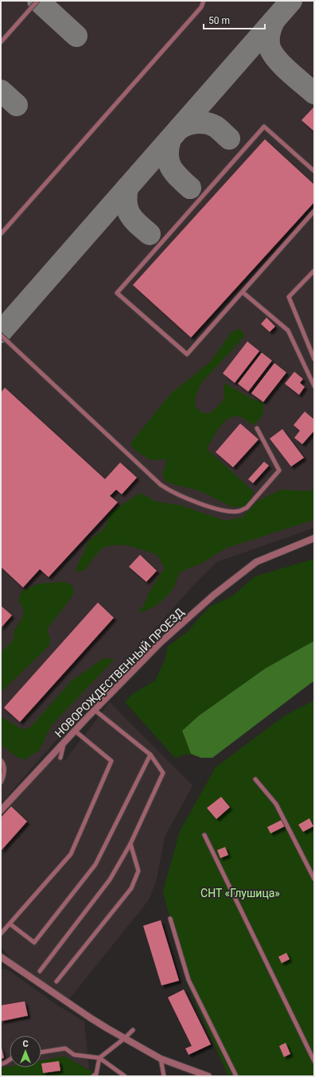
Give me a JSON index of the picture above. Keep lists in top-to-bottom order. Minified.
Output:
{"streets":{"street":["НОВОРОЖДЕСТВЕННЫЙ ПРОЕЗД"]},"parks":["СНТ «Глушица»"],"scale_bar":"50 m","north":"top"}
